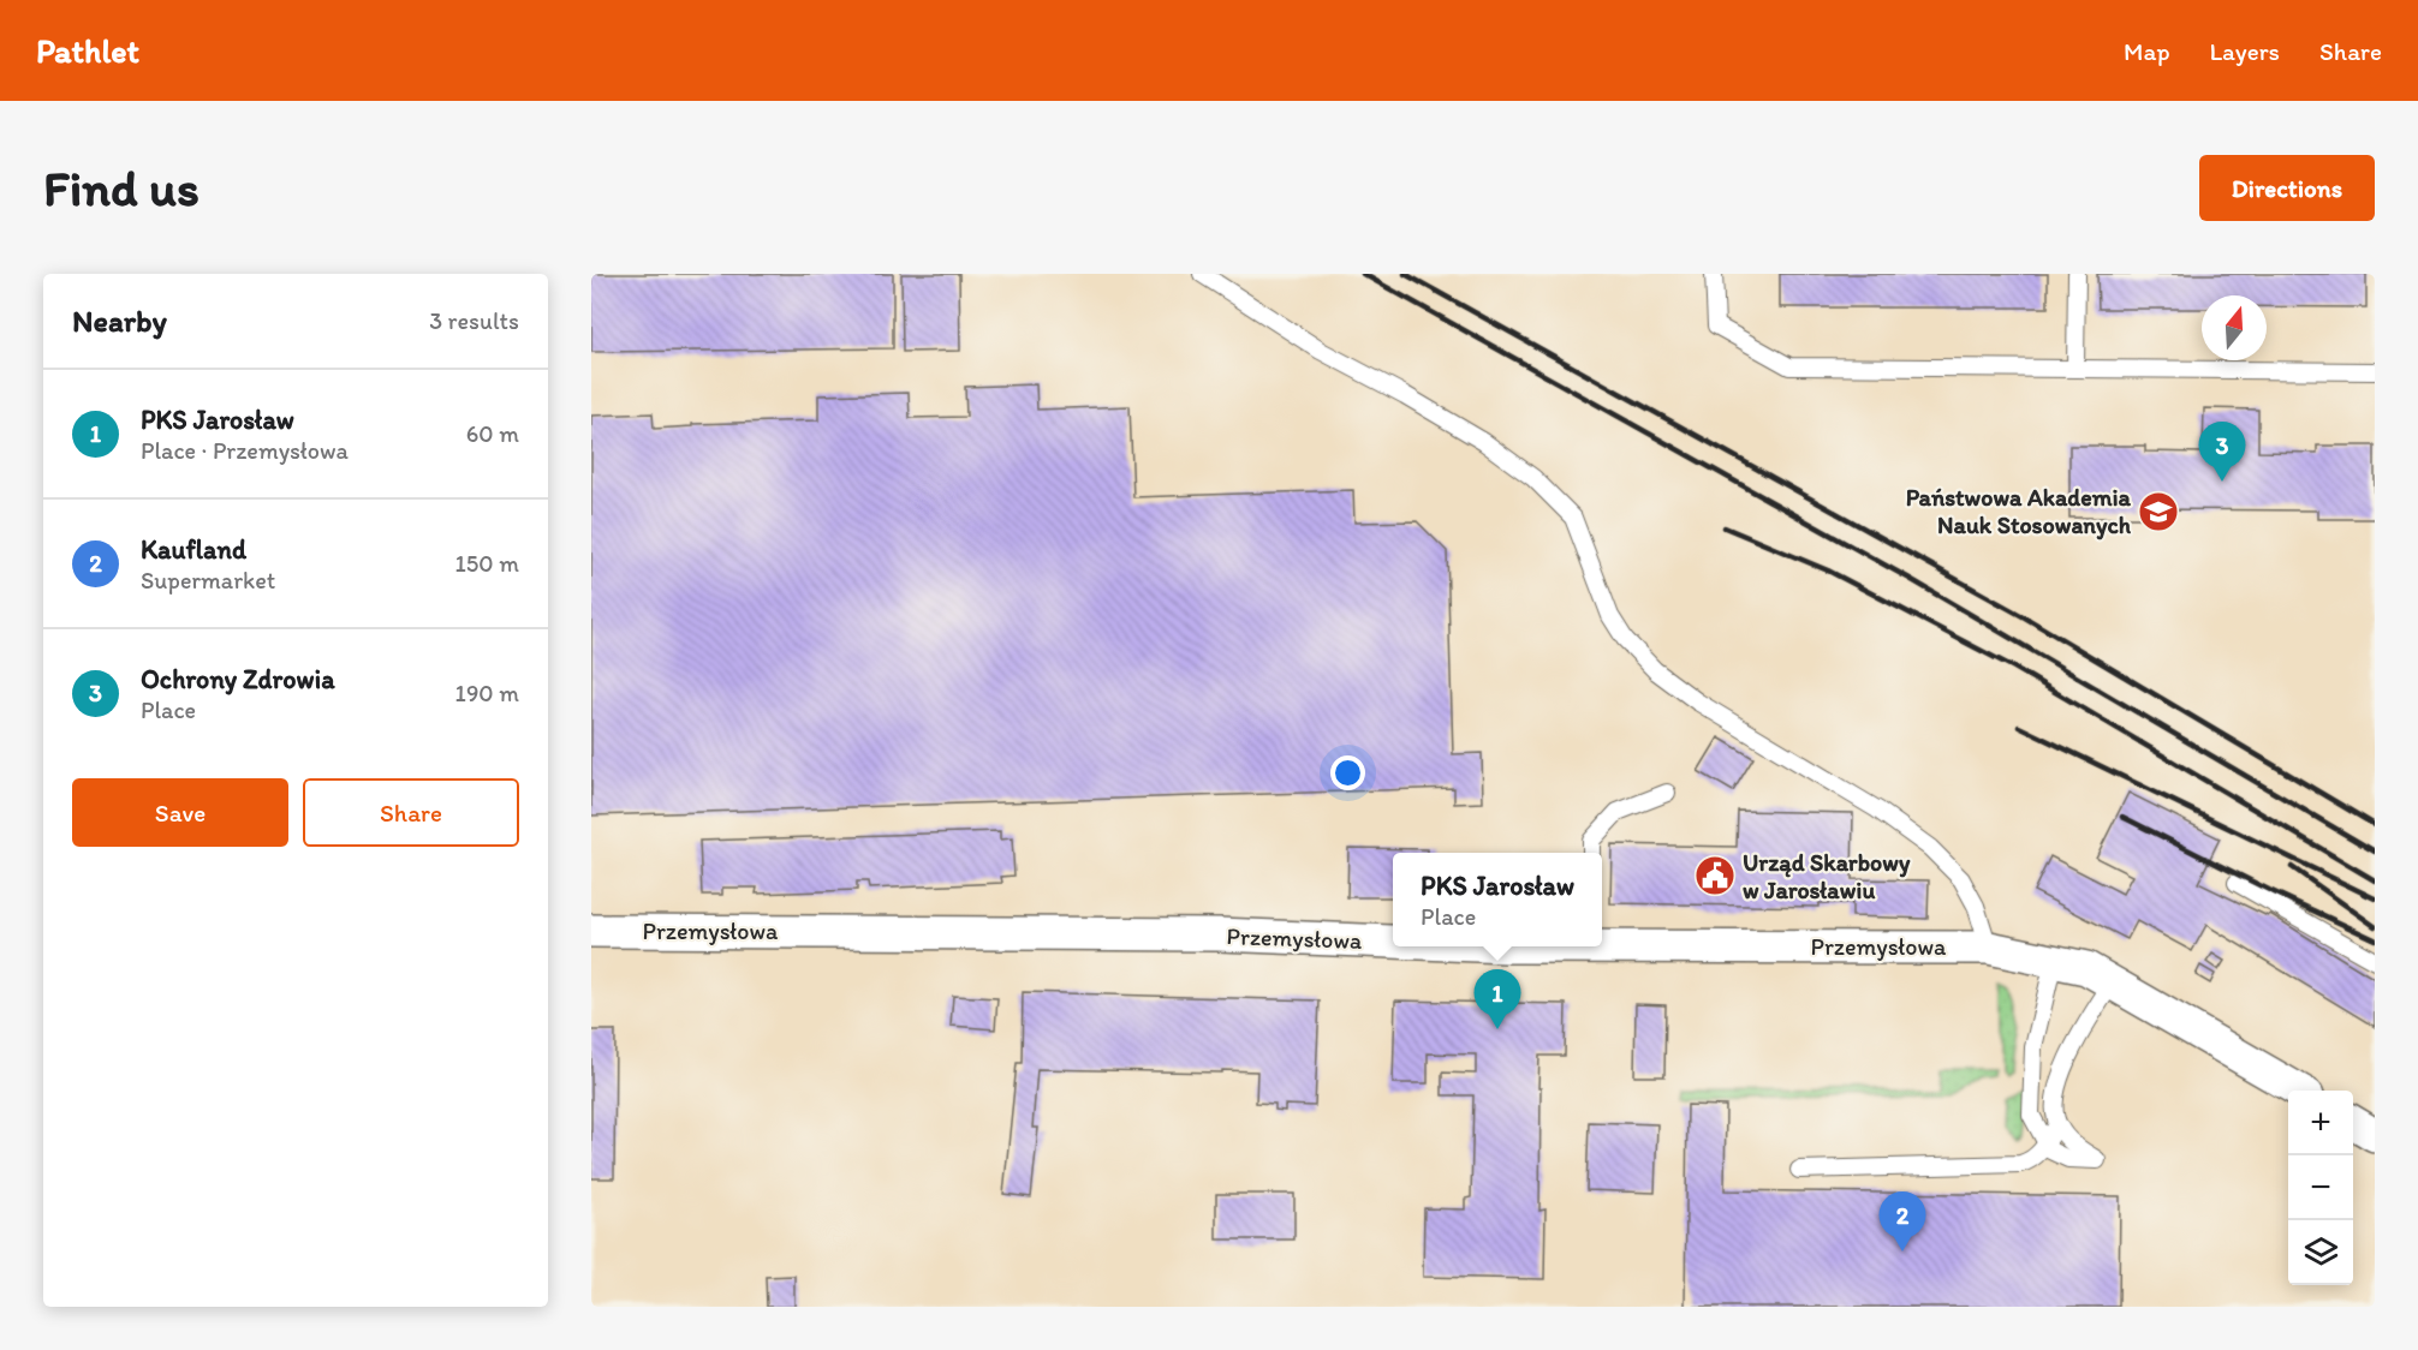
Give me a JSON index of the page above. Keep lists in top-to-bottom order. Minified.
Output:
{"streets":{"street":["Przemysłowa"]},"places":{"school or university":["Państwowa Akademia Nauk Stosowanych"],"public building":["Urząd Skarbowy w Jarosławiu"]},"north":"top","page":{"header":"Pathlet","nav":["Map","Layers","Share"],"buttons":["Directions",["Save","Share"]],"title":"Find us","heading":["Nearby","3 results"],"list":[{"mark":"1","name":"PKS Jarosław","note":"Place · Przemysłowa","value":"60 m"},{"mark":"2","name":"Kaufland","note":"Supermarket","value":"150 m"},{"mark":"3","name":"Ochrony Zdrowia","note":"Place","value":"190 m"}],"pins":["3","1","2"],"popup":["PKS Jarosław","Place"],"map_buttons":["+","−"]}}
